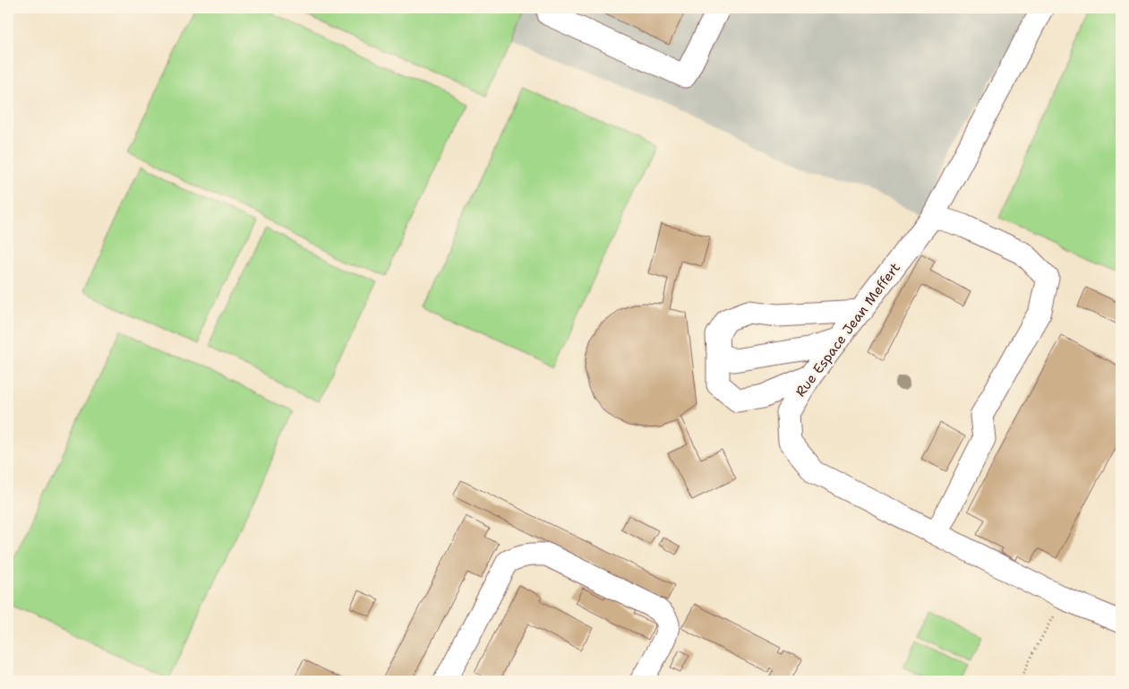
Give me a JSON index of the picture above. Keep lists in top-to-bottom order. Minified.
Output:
{"streets":{"lane":["Rue Espace Jean Meffert"]}}
